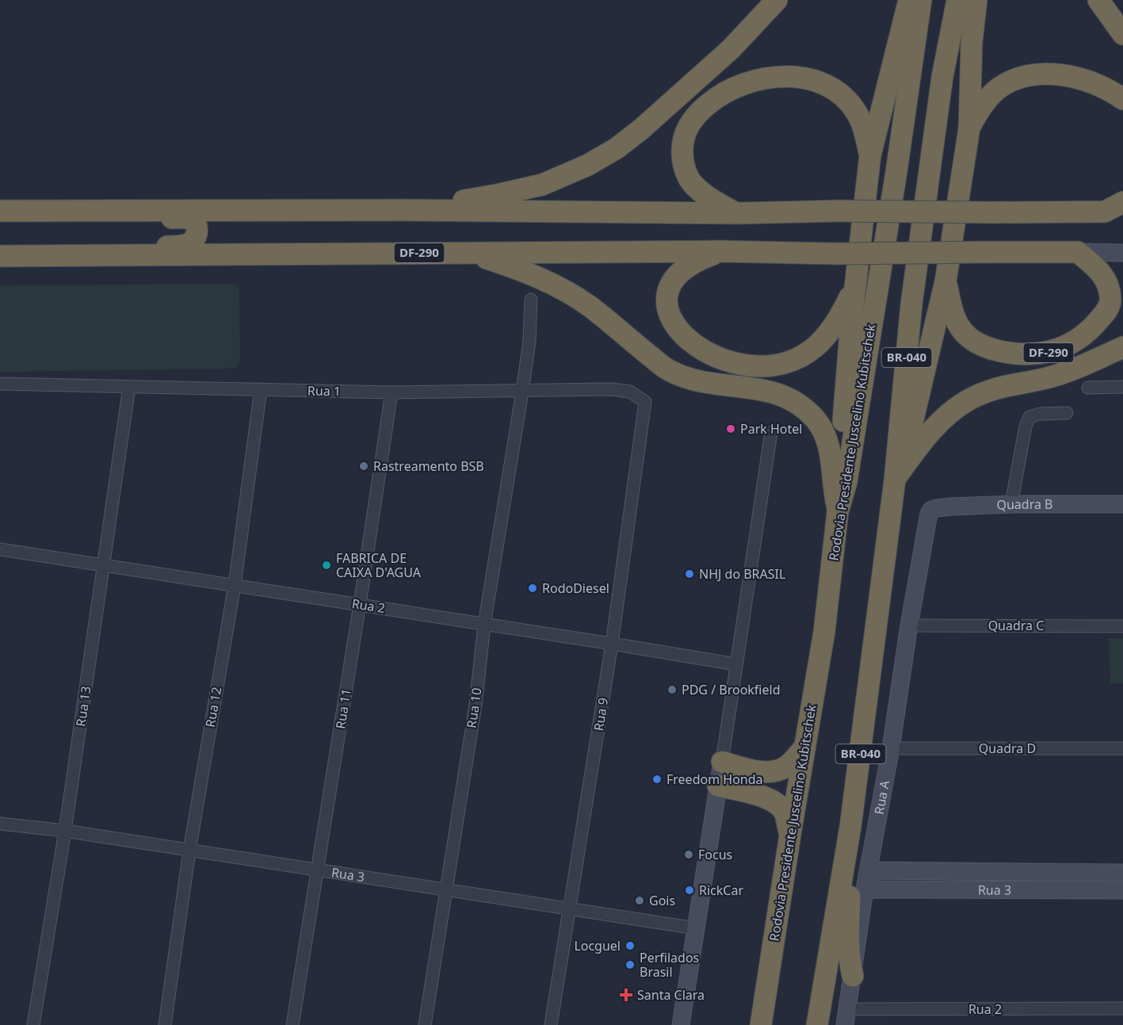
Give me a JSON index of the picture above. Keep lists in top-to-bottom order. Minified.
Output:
{"streets":{"highway":["DF-290","BR-040","Rodovia Presidente Juscelino Kubitschek"],"street":["Rua 1","Quadra B","Rua 2","Quadra C","Rua 13","Rua 12","Rua 10","Rua 11","Rua 9","Quadra D","Rua A","Rua 3"]},"crossings":[["DF-290","BR-040"],["DF-290","Rodovia Presidente Juscelino Kubitschek"],["Rua 1","Rua 13"],["Rua 1","Rua 12"],["Rua 1","Rua 10"],["Rua 1","Rua 11"],["Rua 1","Rua 9"],["Quadra B","Rua A"],["Rua 2","Rua 13"],["Rua 2","Rua 12"],["Rua 2","Rua 10"],["Rua 2","Rua 11"],["Rua 2","Rua 9"],["Rua 2","Rua A"],["Quadra C","Rua A"],["Rua 13","Rua 3"],["Rua 12","Rua 3"],["Rua 10","Rua 3"],["Rua 11","Rua 3"],["Rua 9","Rua 3"],["Quadra D","Rua A"],["Rua A","Rua 3"]],"places":{"other":["Park Hotel","Rastreamento BSB","FABRICA DE CAIXA D'AGUA","NHJ do BRASIL","RodoDiesel","PDG / Brookfield","Freedom Honda","Focus","RickCar","Gois","Locguel","Perfilados Brasil"],"health":["Santa Clara"]}}
